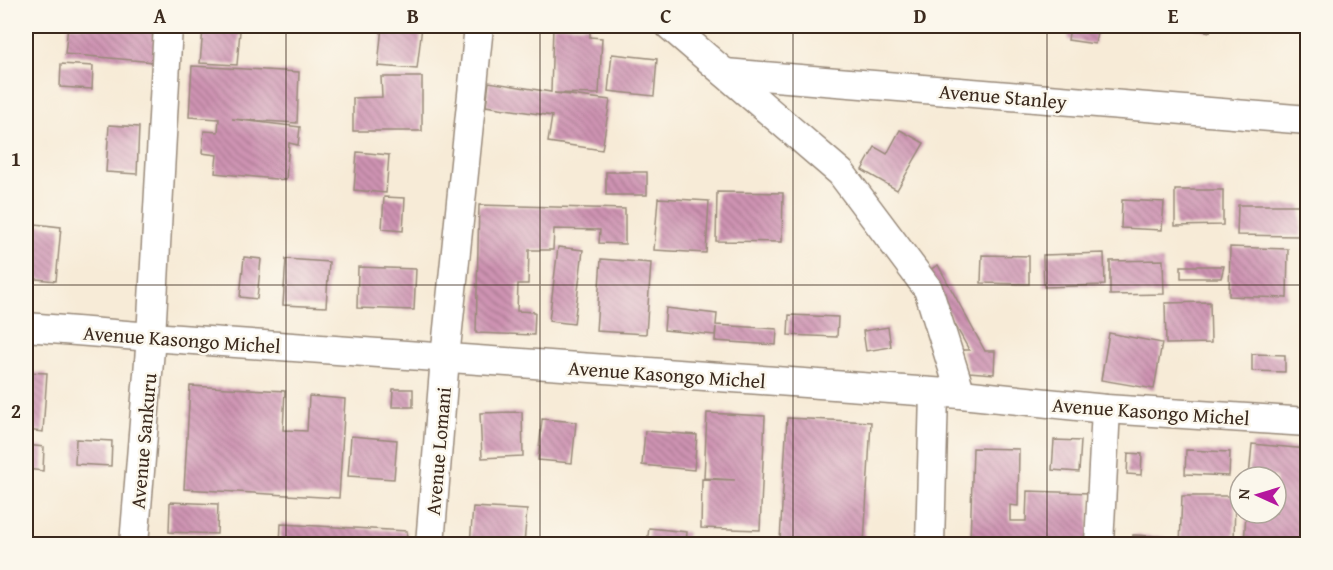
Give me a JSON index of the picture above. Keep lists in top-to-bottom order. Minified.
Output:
{"streets":{"street":["Avenue Stanley","Avenue Kasongo Michel","Avenue Sankuru","Avenue Lomani"]},"crossings":[["Avenue Kasongo Michel","Avenue Sankuru"],["Avenue Kasongo Michel","Avenue Lomani"]],"north":"left","grid":{"columns":["A","B","C","D","E"],"rows":["1","2"]}}
